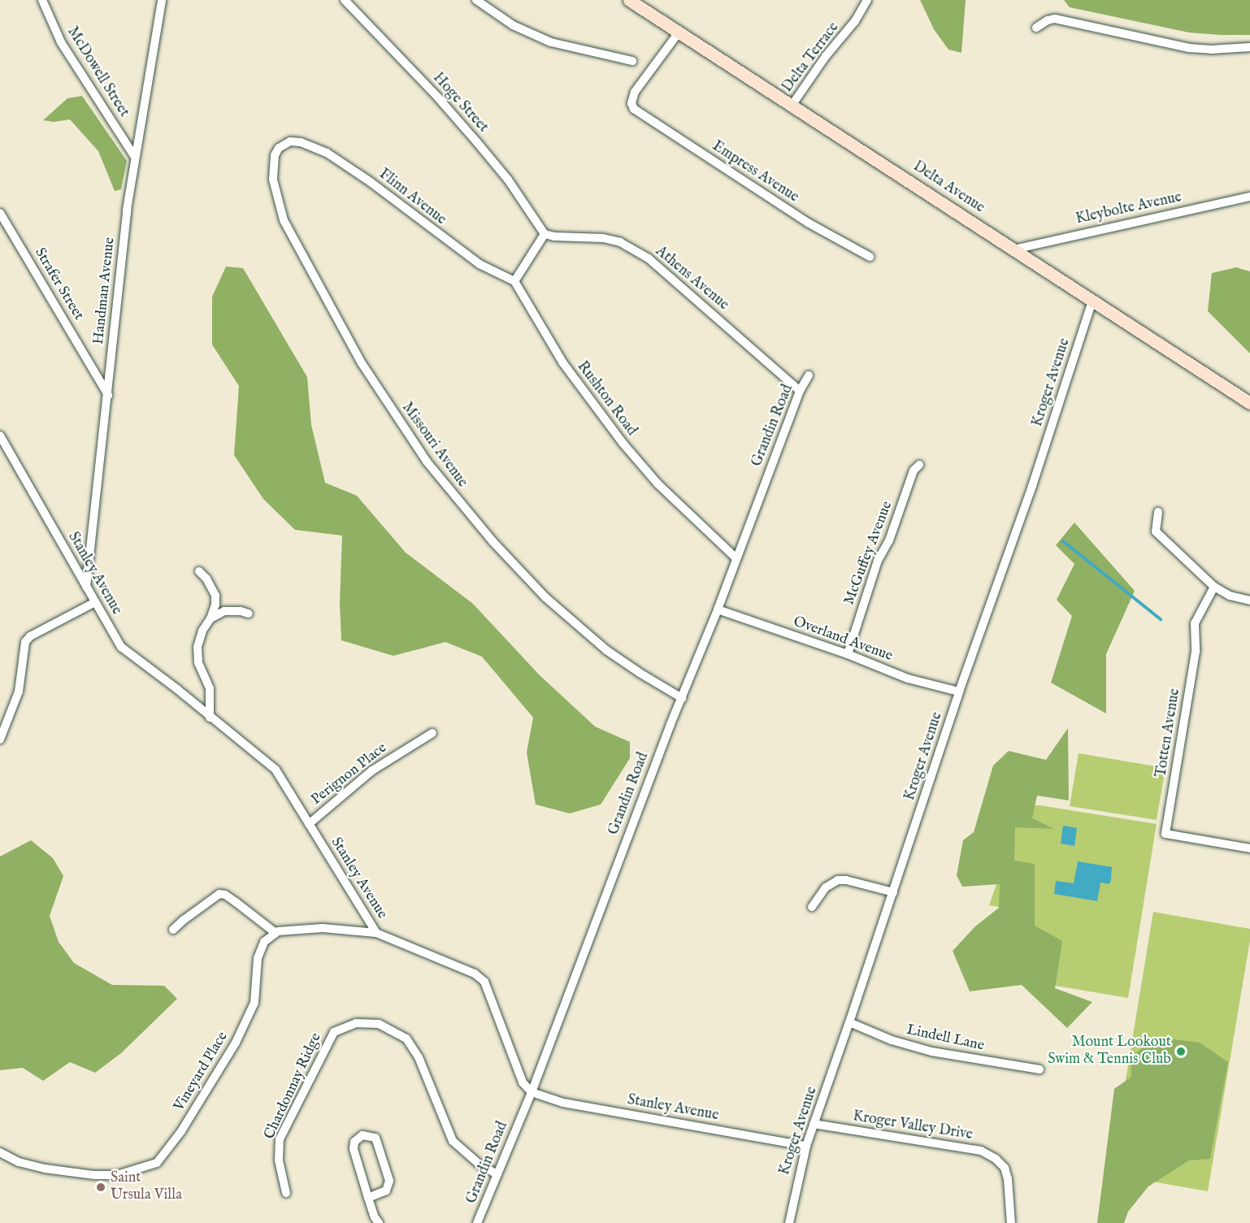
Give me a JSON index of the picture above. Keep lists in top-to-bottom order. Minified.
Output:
{"streets":{"main road":["Delta Avenue"],"street":["Delta Terrace","McDowell Street","Hoge Street","Empress Avenue","Flinn Avenue","Kleybolte Avenue","Athens Avenue","Strafer Street","Handman Avenue","Kroger Avenue","Rushton Road","Grandin Road","Missouri Avenue","McGuffey Avenue","Stanley Avenue","Overland Avenue","Totten Avenue","Perignon Place","Lindell Lane","Vineyard Place","Chardonnay Ridge","Kroger Valley Drive"]},"crossings":[["Delta Terrace","Delta Avenue"],["McDowell Street","Handman Avenue"],["Hoge Street","Athens Avenue"],["Empress Avenue","Delta Avenue"],["Delta Avenue","Kleybolte Avenue"],["Delta Avenue","Kroger Avenue"],["Flinn Avenue","Rushton Road"],["Flinn Avenue","Missouri Avenue"],["Athens Avenue","Grandin Road"],["Strafer Street","Handman Avenue"],["Handman Avenue","Stanley Avenue"],["Kroger Avenue","Stanley Avenue"],["Kroger Avenue","Overland Avenue"],["Kroger Avenue","Lindell Lane"],["Kroger Avenue","Kroger Valley Drive"],["Rushton Road","Grandin Road"],["Grandin Road","Missouri Avenue"],["Grandin Road","Stanley Avenue"],["Grandin Road","Overland Avenue"],["Grandin Road","Chardonnay Ridge"],["McGuffey Avenue","Overland Avenue"],["Stanley Avenue","Perignon Place"]],"places":["Mount Lookout Swim & Tennis Club","Saint Ursula Villa"]}
